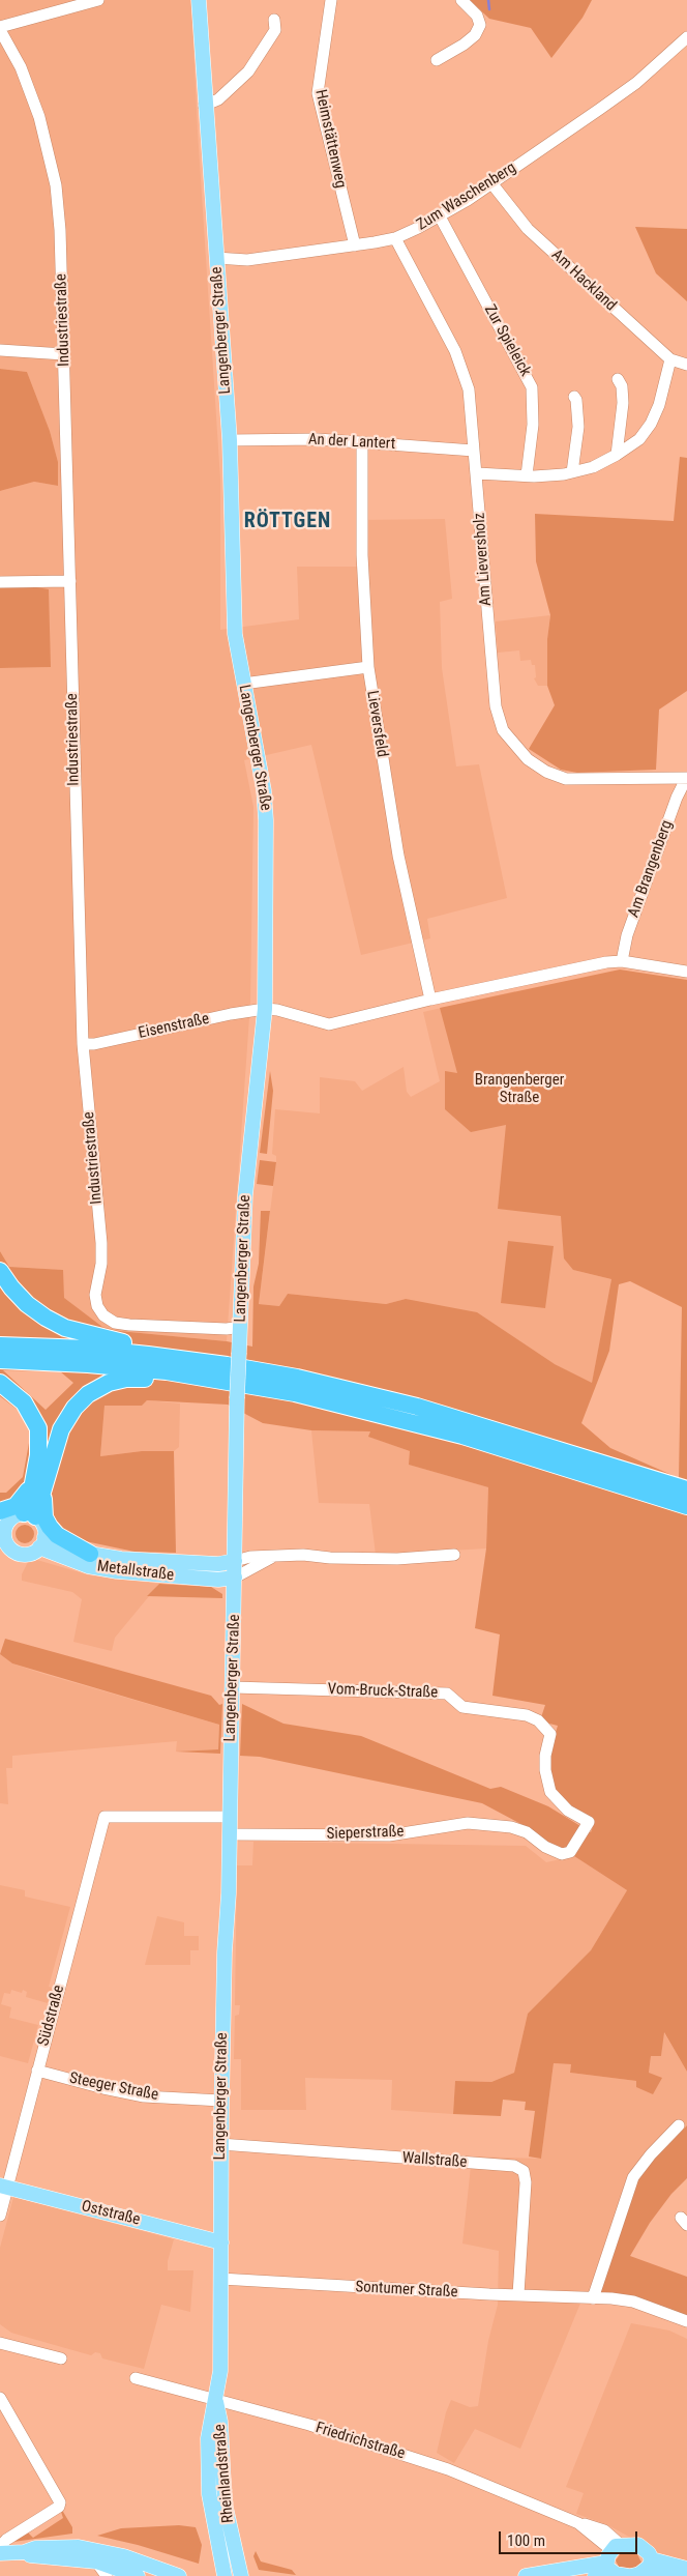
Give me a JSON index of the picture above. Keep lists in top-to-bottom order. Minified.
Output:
{"streets":{"main road":["Langenberger Straße","Metallstraße","Oststraße","Rheinlandstraße"],"street":["Heimstättenweg","Zum Waschenberg","Am Hackland","Industriestraße","Zur Spieleick","An der Lantert","Am Lieversholz","Lieversfeld","Am Brangenberg","Eisenstraße","Vom-Bruck-Straße","Sieperstraße","Südstraße","Steeger Straße","Wallstraße","Sontumer Straße","Friedrichstraße"]},"crossings":[["Heimstättenweg","Zum Waschenberg"],["Zum Waschenberg","Am Hackland"],["Zum Waschenberg","Langenberger Straße"],["Zum Waschenberg","Zur Spieleick"],["Zum Waschenberg","Am Lieversholz"],["Industriestraße","Langenberger Straße"],["Industriestraße","Eisenstraße"],["Langenberger Straße","An der Lantert"],["Langenberger Straße","Eisenstraße"],["Langenberger Straße","Metallstraße"],["Langenberger Straße","Vom-Bruck-Straße"],["Langenberger Straße","Sieperstraße"],["Langenberger Straße","Südstraße"],["Langenberger Straße","Steeger Straße"],["Langenberger Straße","Wallstraße"],["Langenberger Straße","Oststraße"],["Langenberger Straße","Sontumer Straße"],["Langenberger Straße","Friedrichstraße"],["Langenberger Straße","Rheinlandstraße"],["An der Lantert","Am Lieversholz"],["An der Lantert","Lieversfeld"],["Am Lieversholz","Am Brangenberg"],["Vom-Bruck-Straße","Sieperstraße"],["Südstraße","Steeger Straße"],["Südstraße","Oststraße"],["Wallstraße","Sontumer Straße"],["Friedrichstraße","Rheinlandstraße"]],"districts":["RÖTTGEN"],"parks":["Brangenberger Straße"],"scale_bar":"100 m"}
